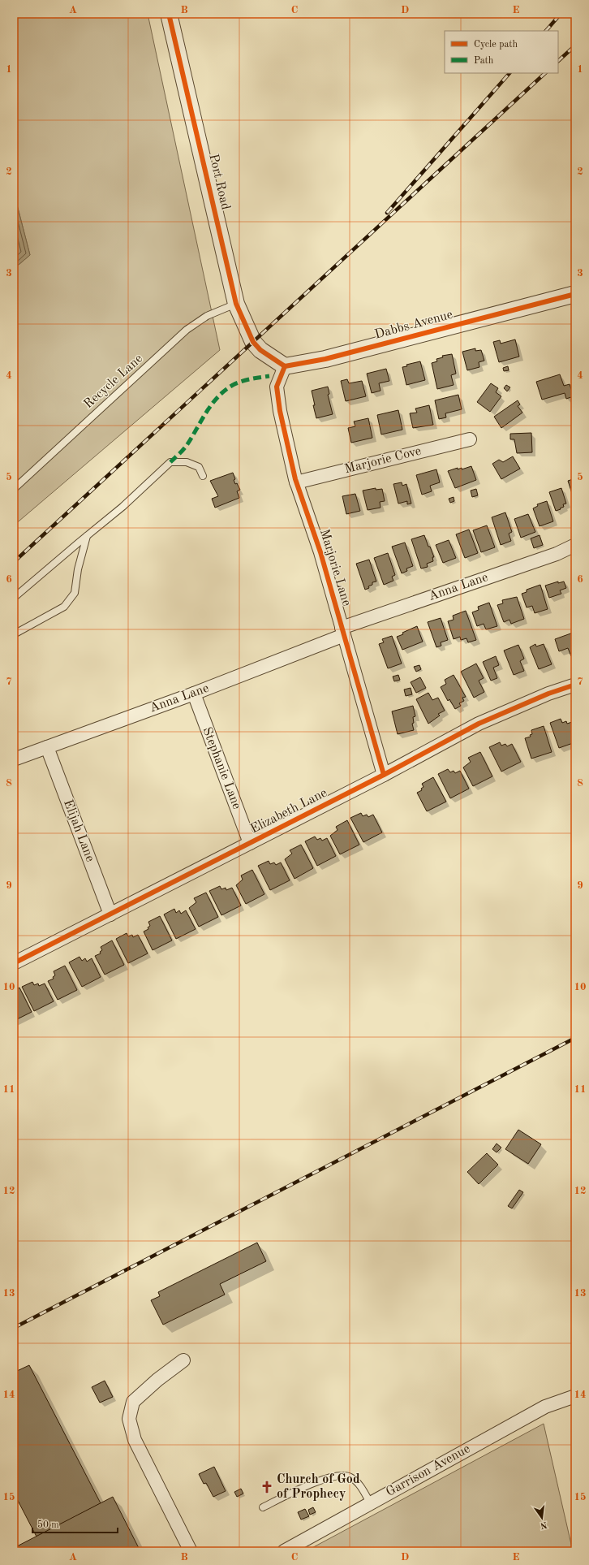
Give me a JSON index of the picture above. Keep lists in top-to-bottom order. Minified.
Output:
{"streets":{"street":["Port Road","Dabbs Avenue","Marjorie Cove","Marjorie Lane","Anna Lane","Stephanie Lane","Elizabeth Lane","Elijah Lane","Garrison Avenue"],"lane":["Recycle Lane"]},"crossings":[["Port Road","Dabbs Avenue"],["Port Road","Recycle Lane"],["Port Road","Marjorie Lane"],["Dabbs Avenue","Marjorie Lane"],["Marjorie Cove","Marjorie Lane"],["Marjorie Lane","Anna Lane"],["Marjorie Lane","Elizabeth Lane"],["Anna Lane","Stephanie Lane"],["Anna Lane","Elijah Lane"],["Stephanie Lane","Elizabeth Lane"],["Elizabeth Lane","Elijah Lane"]],"places":{"church":["Church of God of Prophecy"]},"legend":["Cycle path","Path"],"scale_bar":"50 m","north":"bottom","grid":{"columns":["A","B","C","D","E"],"rows":["1","2","3","4","5","6","7","8","9","10","11","12","13","14","15"]}}
